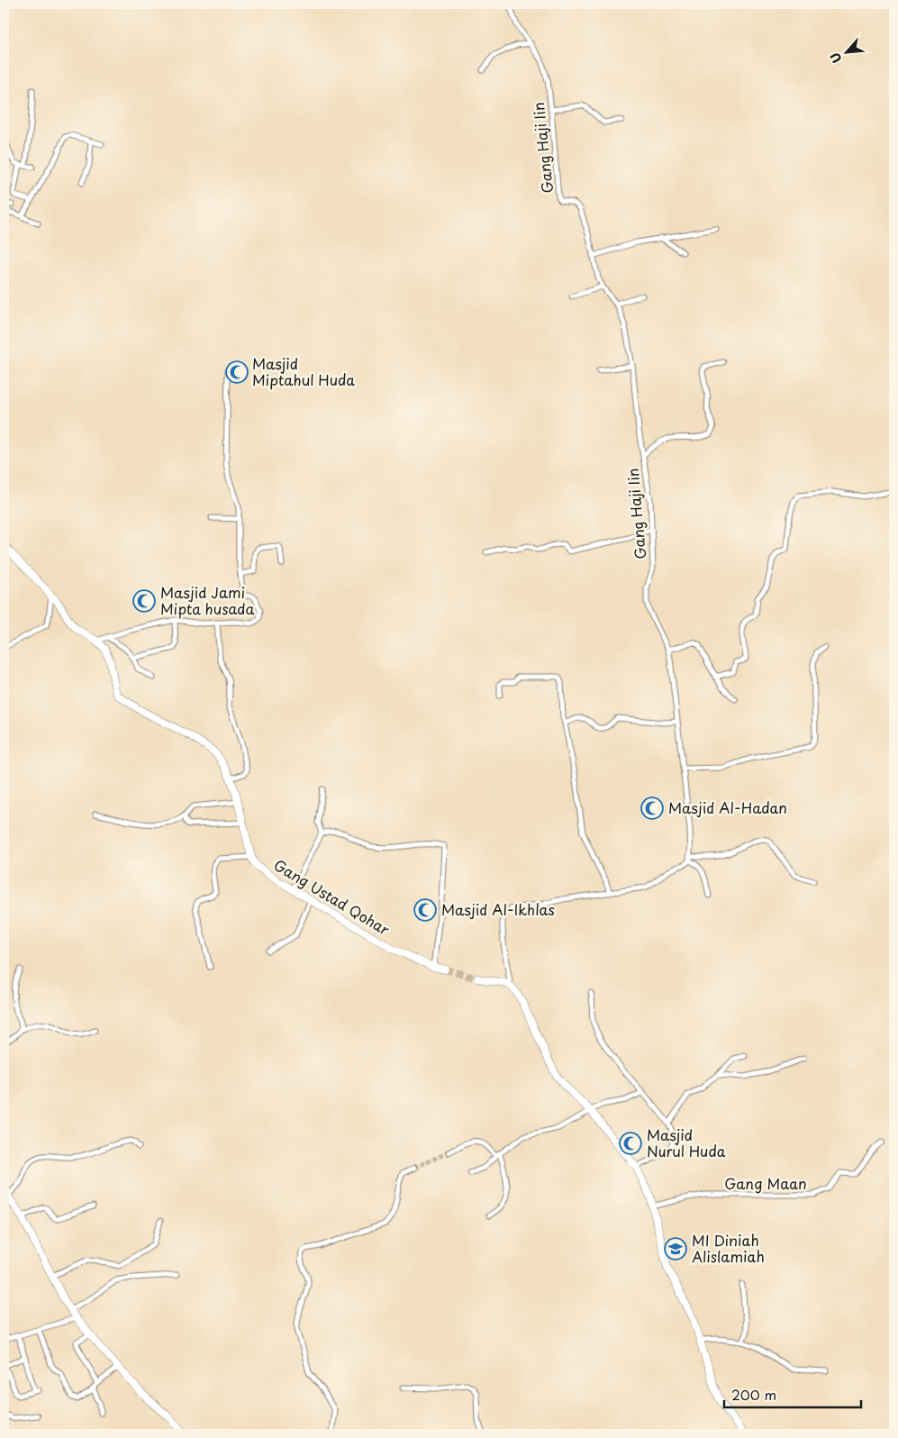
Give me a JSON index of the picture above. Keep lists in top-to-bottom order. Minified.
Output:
{"streets":{"street":["Gang Haji Iin","Gang Ustad Qohar","Gang Maan"]},"places":{"mosque":["Masjid Miptahul Huda","Masjid Jami Mipta husada","Masjid Al-Hadan","Masjid Al-Ikhlas","Masjid Nurul Huda"],"school or university":["MI Diniah Alislamiah"]},"scale_bar":"200 m","north":"bottom left"}
